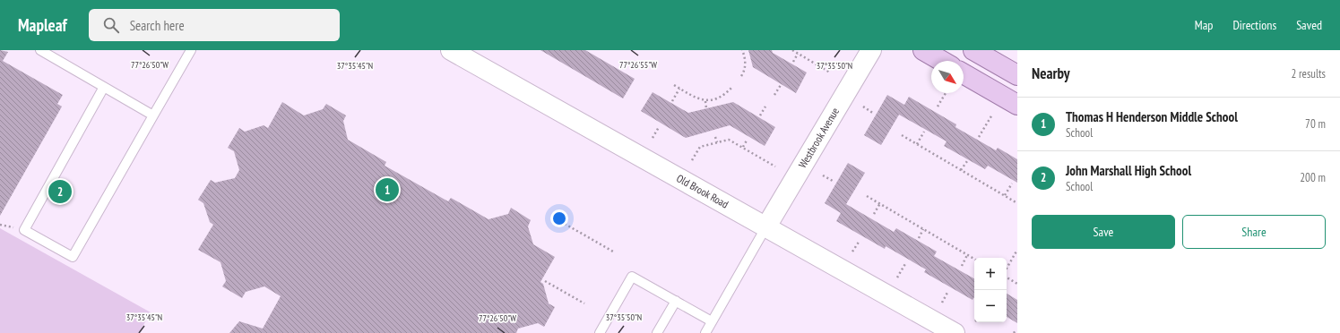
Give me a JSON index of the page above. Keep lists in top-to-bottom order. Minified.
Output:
{"streets":{"street":["Westbrook Avenue","Old Brook Road"]},"crossings":[["Westbrook Avenue","Old Brook Road"]],"north":"bottom right","page":{"header":"Mapleaf","search":"Search here","nav":["Map","Directions","Saved"],"heading":["Nearby","2 results"],"list":[{"mark":"1","name":"Thomas H Henderson Middle School","note":"School","value":"70 m"},{"mark":"2","name":"John Marshall High School","note":"School","value":"200 m"}],"pins":["1","2"],"buttons":["Save","Share"],"map_buttons":["+","−"]},"coordinates":["77°26'50\"W","77°26'55\"W","37°35'50\"N","37°35'45\"N"]}
